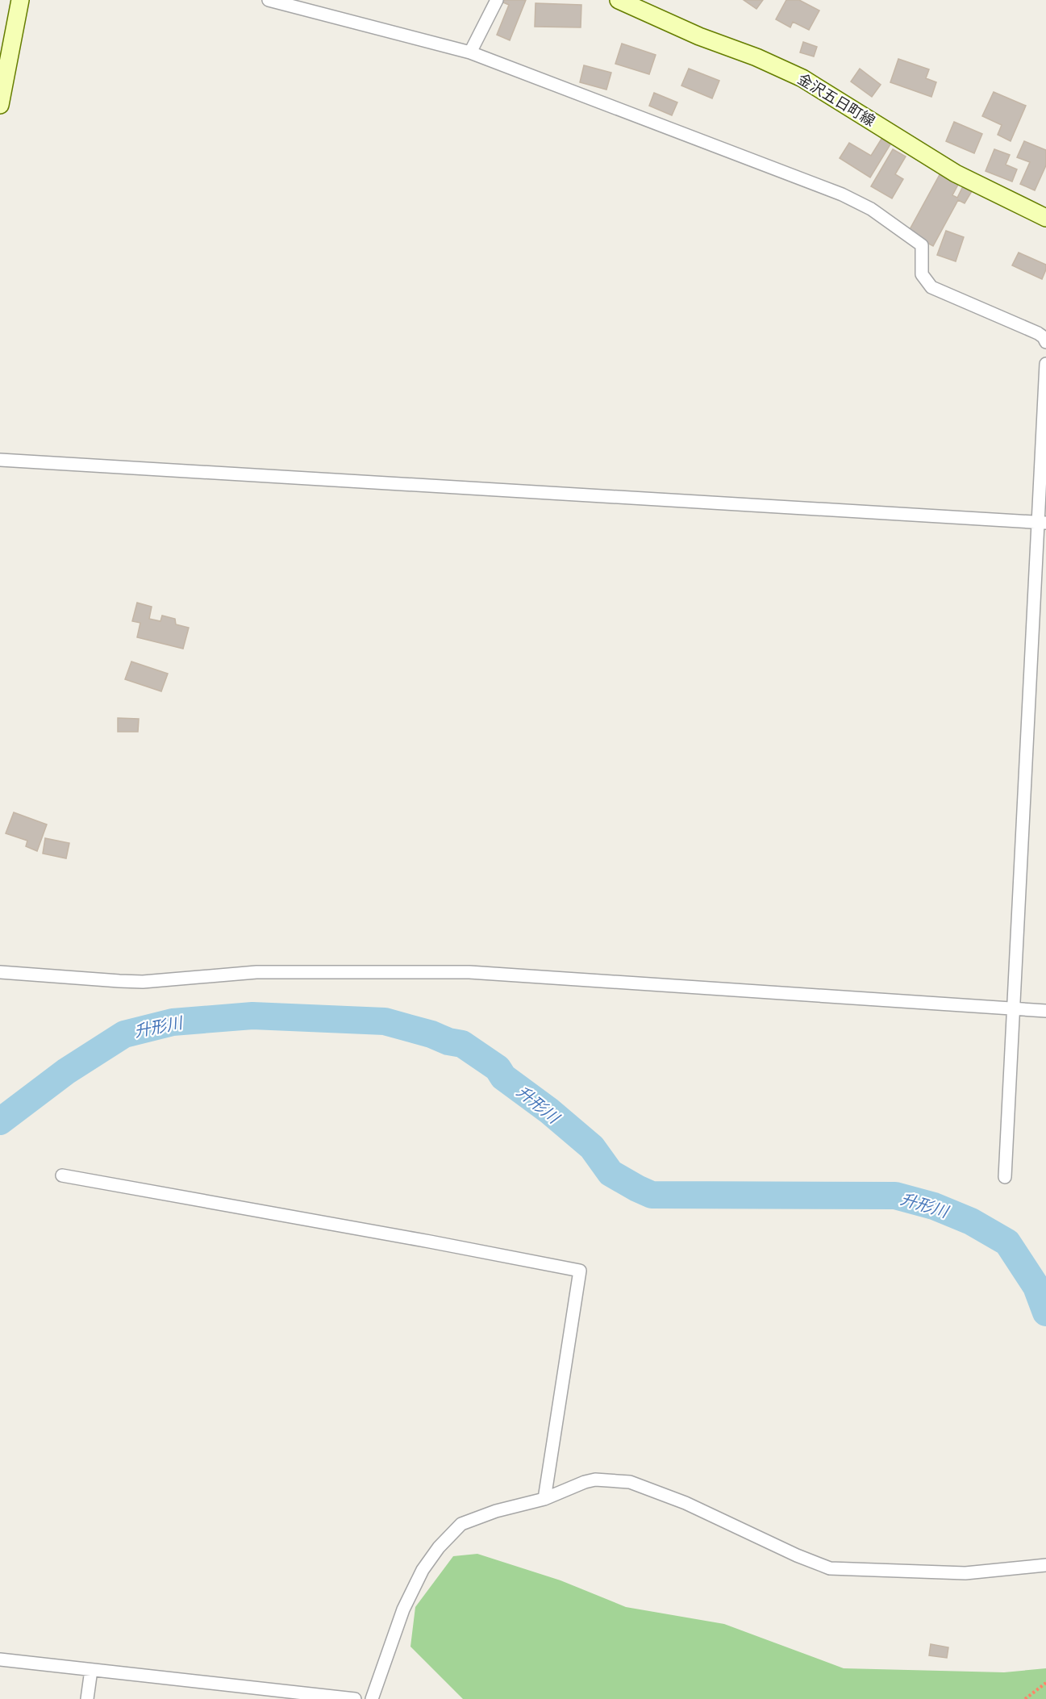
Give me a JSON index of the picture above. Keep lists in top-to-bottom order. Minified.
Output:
{"streets":{"main road":["金沢五日町線"]},"water":["升形川"]}
